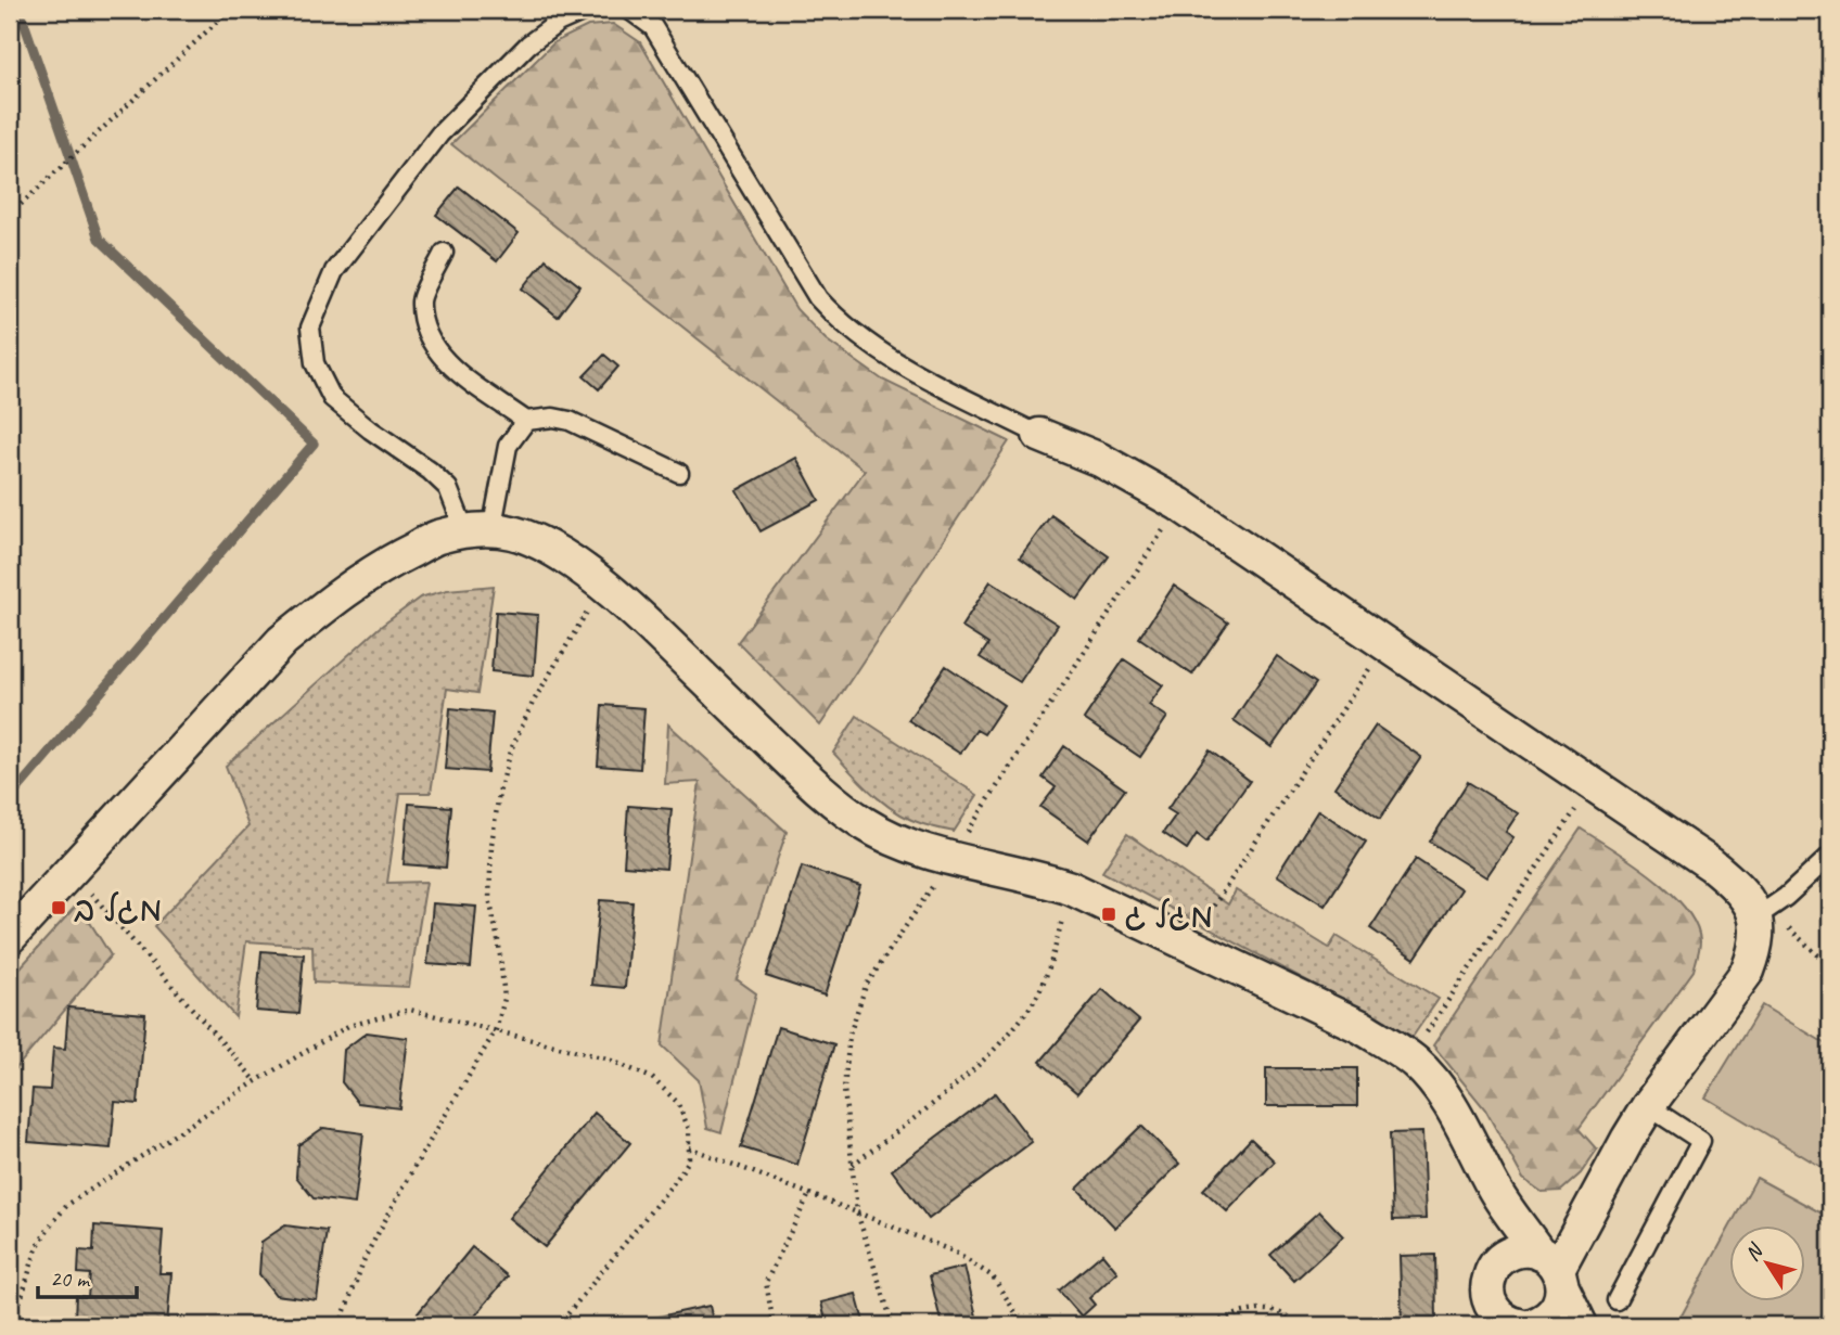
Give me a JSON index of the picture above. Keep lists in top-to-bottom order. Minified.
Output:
{"places":{"transit":["מגל ב","מגל ג"]},"scale_bar":"20 m","north":"top left"}
